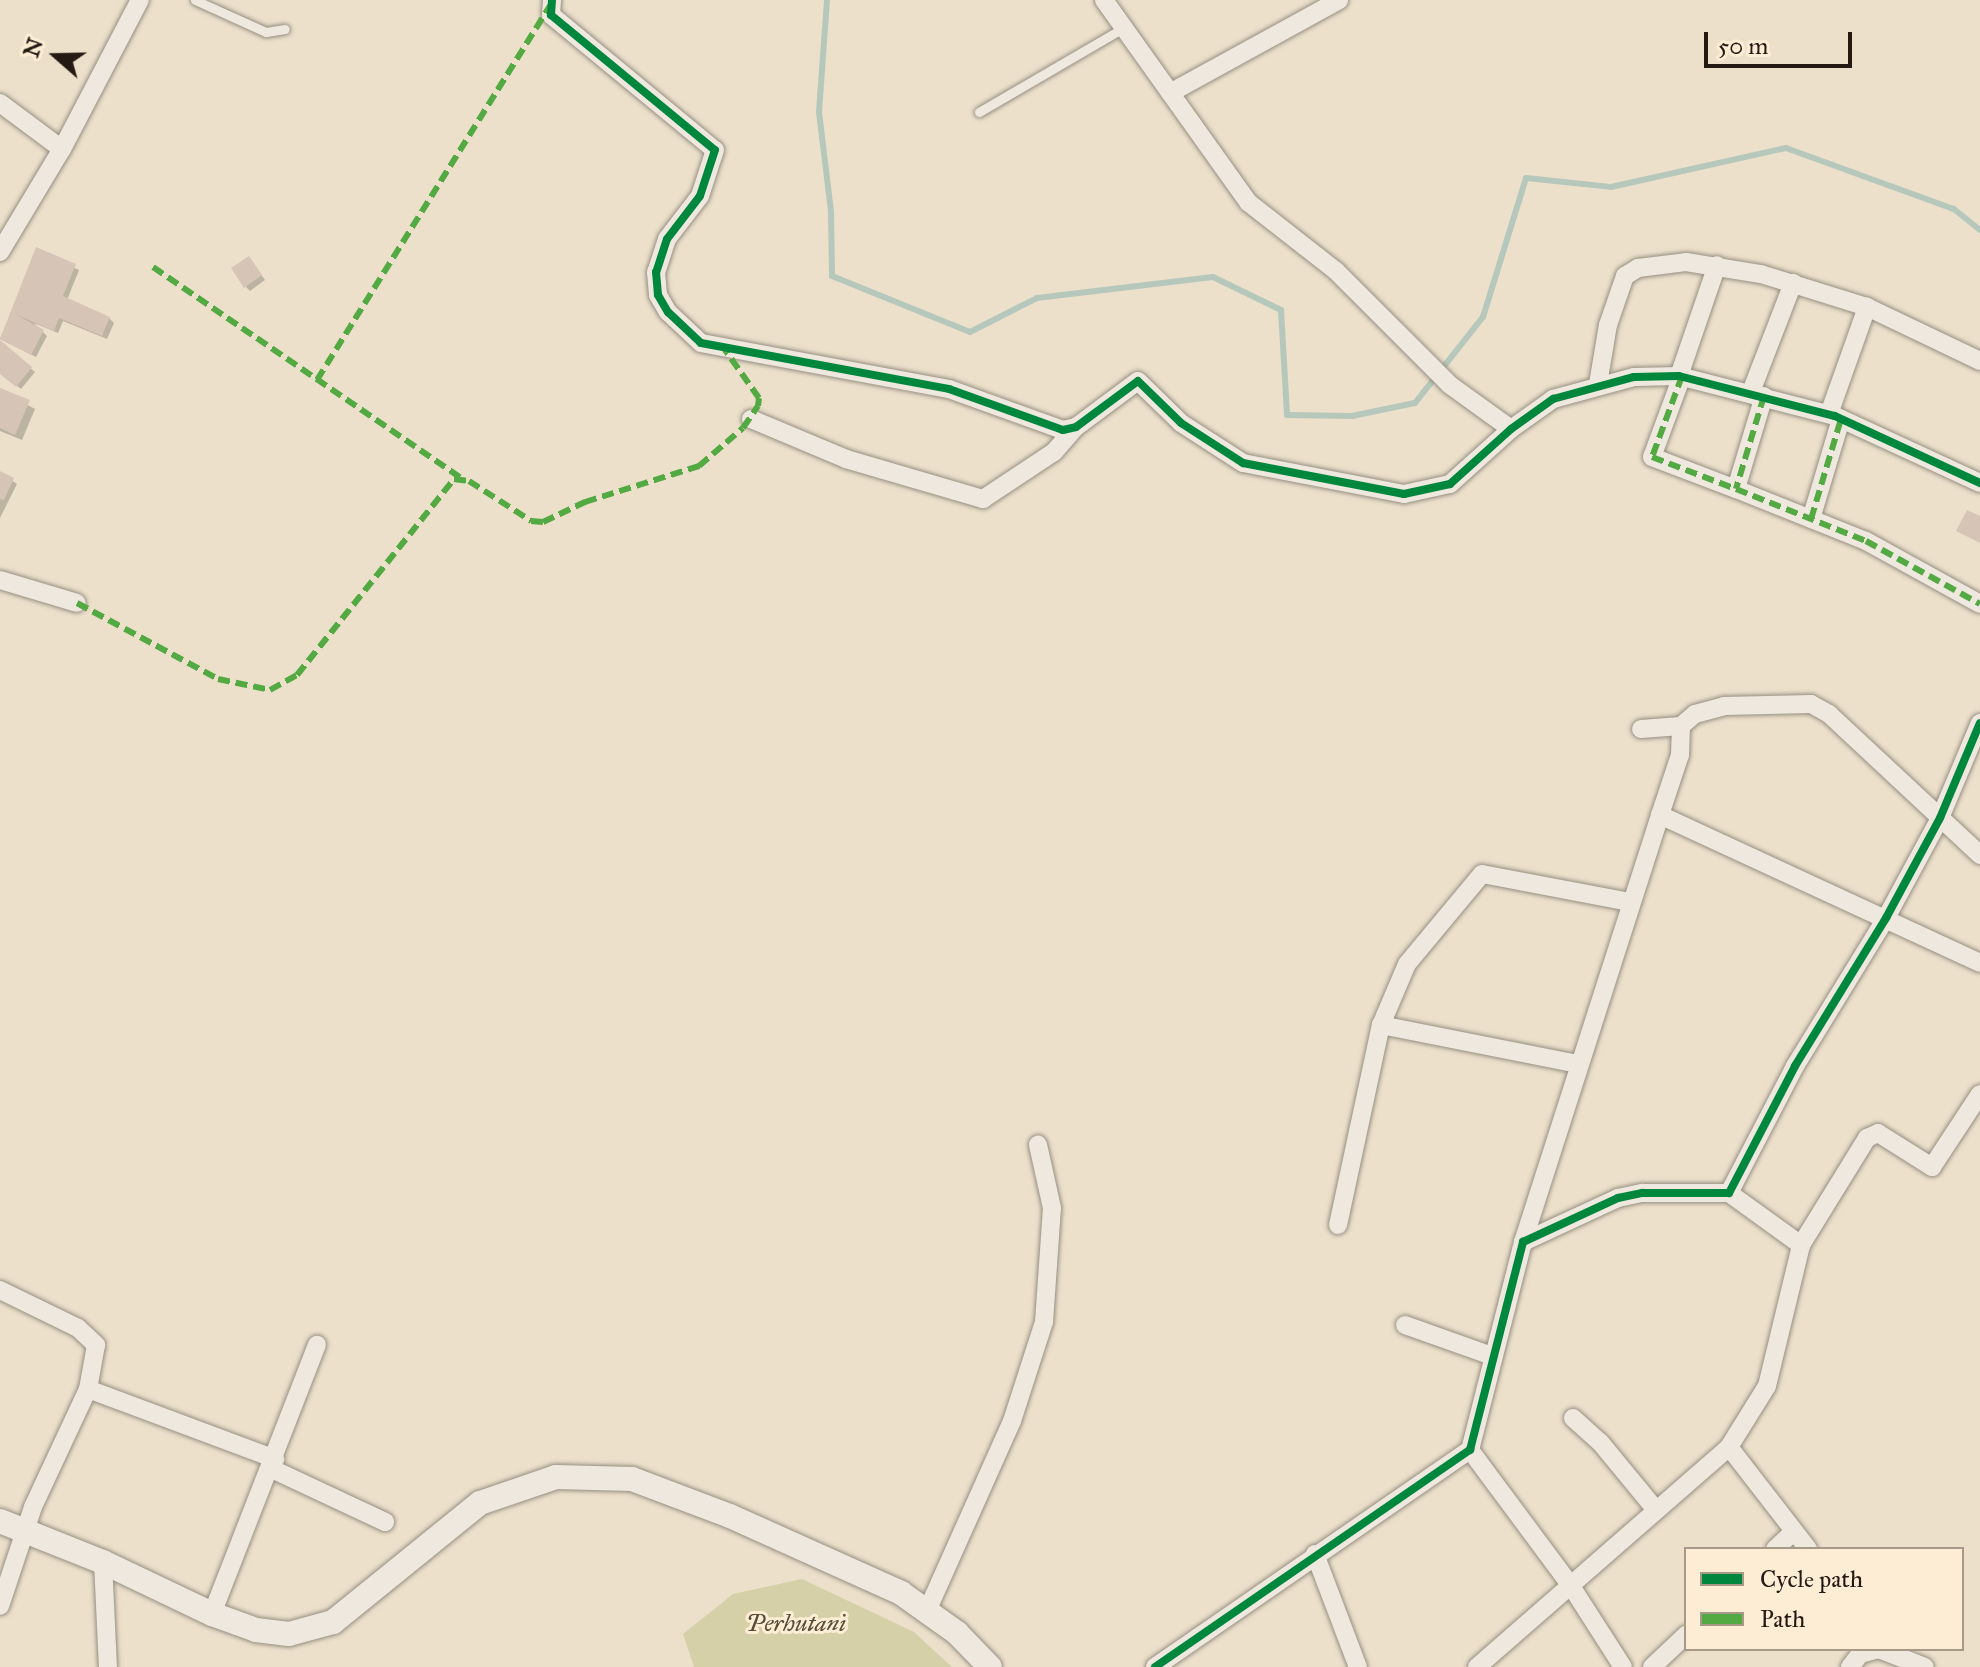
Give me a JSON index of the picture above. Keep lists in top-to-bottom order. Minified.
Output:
{"parks":["Perhutani"],"legend":["Cycle path","Path"],"scale_bar":"50 m","north":"left"}
